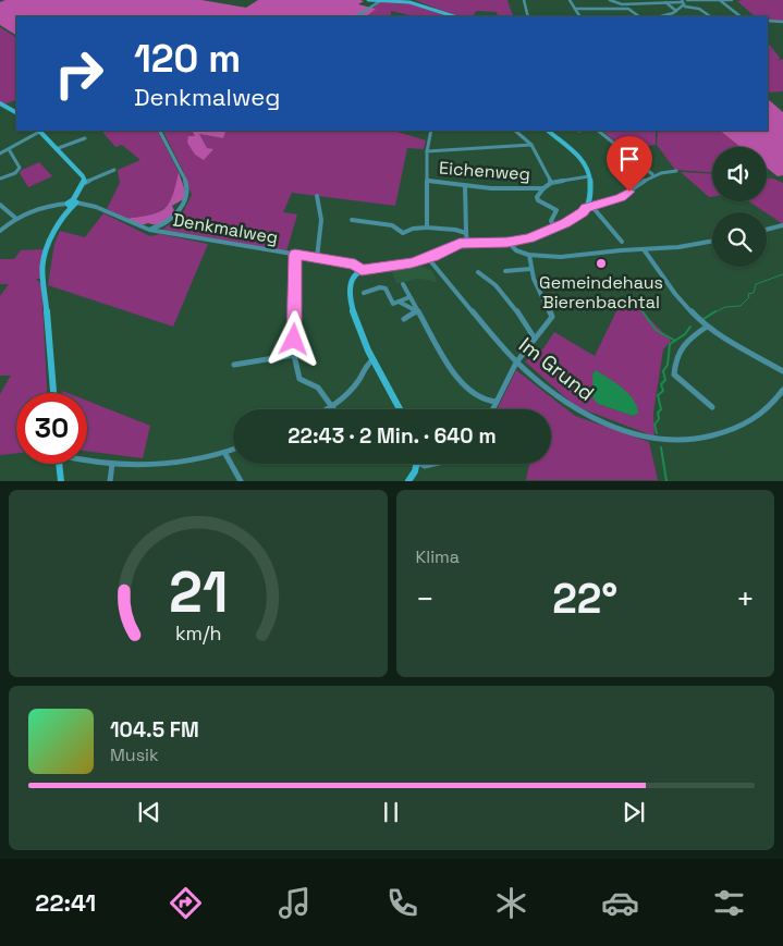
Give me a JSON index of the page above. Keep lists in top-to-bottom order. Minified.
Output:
{"streets":{"street":["Eichenweg","Denkmalweg","Im Grund"]},"places":["Gemeindehaus Bierenbachtal"],"page":{"turn":["120 m","Denkmalweg"],"limit":"30","trip":"22:43 · 2 Min. · 640 m","tile":"Klima","heat":["−","22°","+"],"song":["104.5 FM","Musik"],"tabs":"22:41","gauge":["21","km/h"]}}
